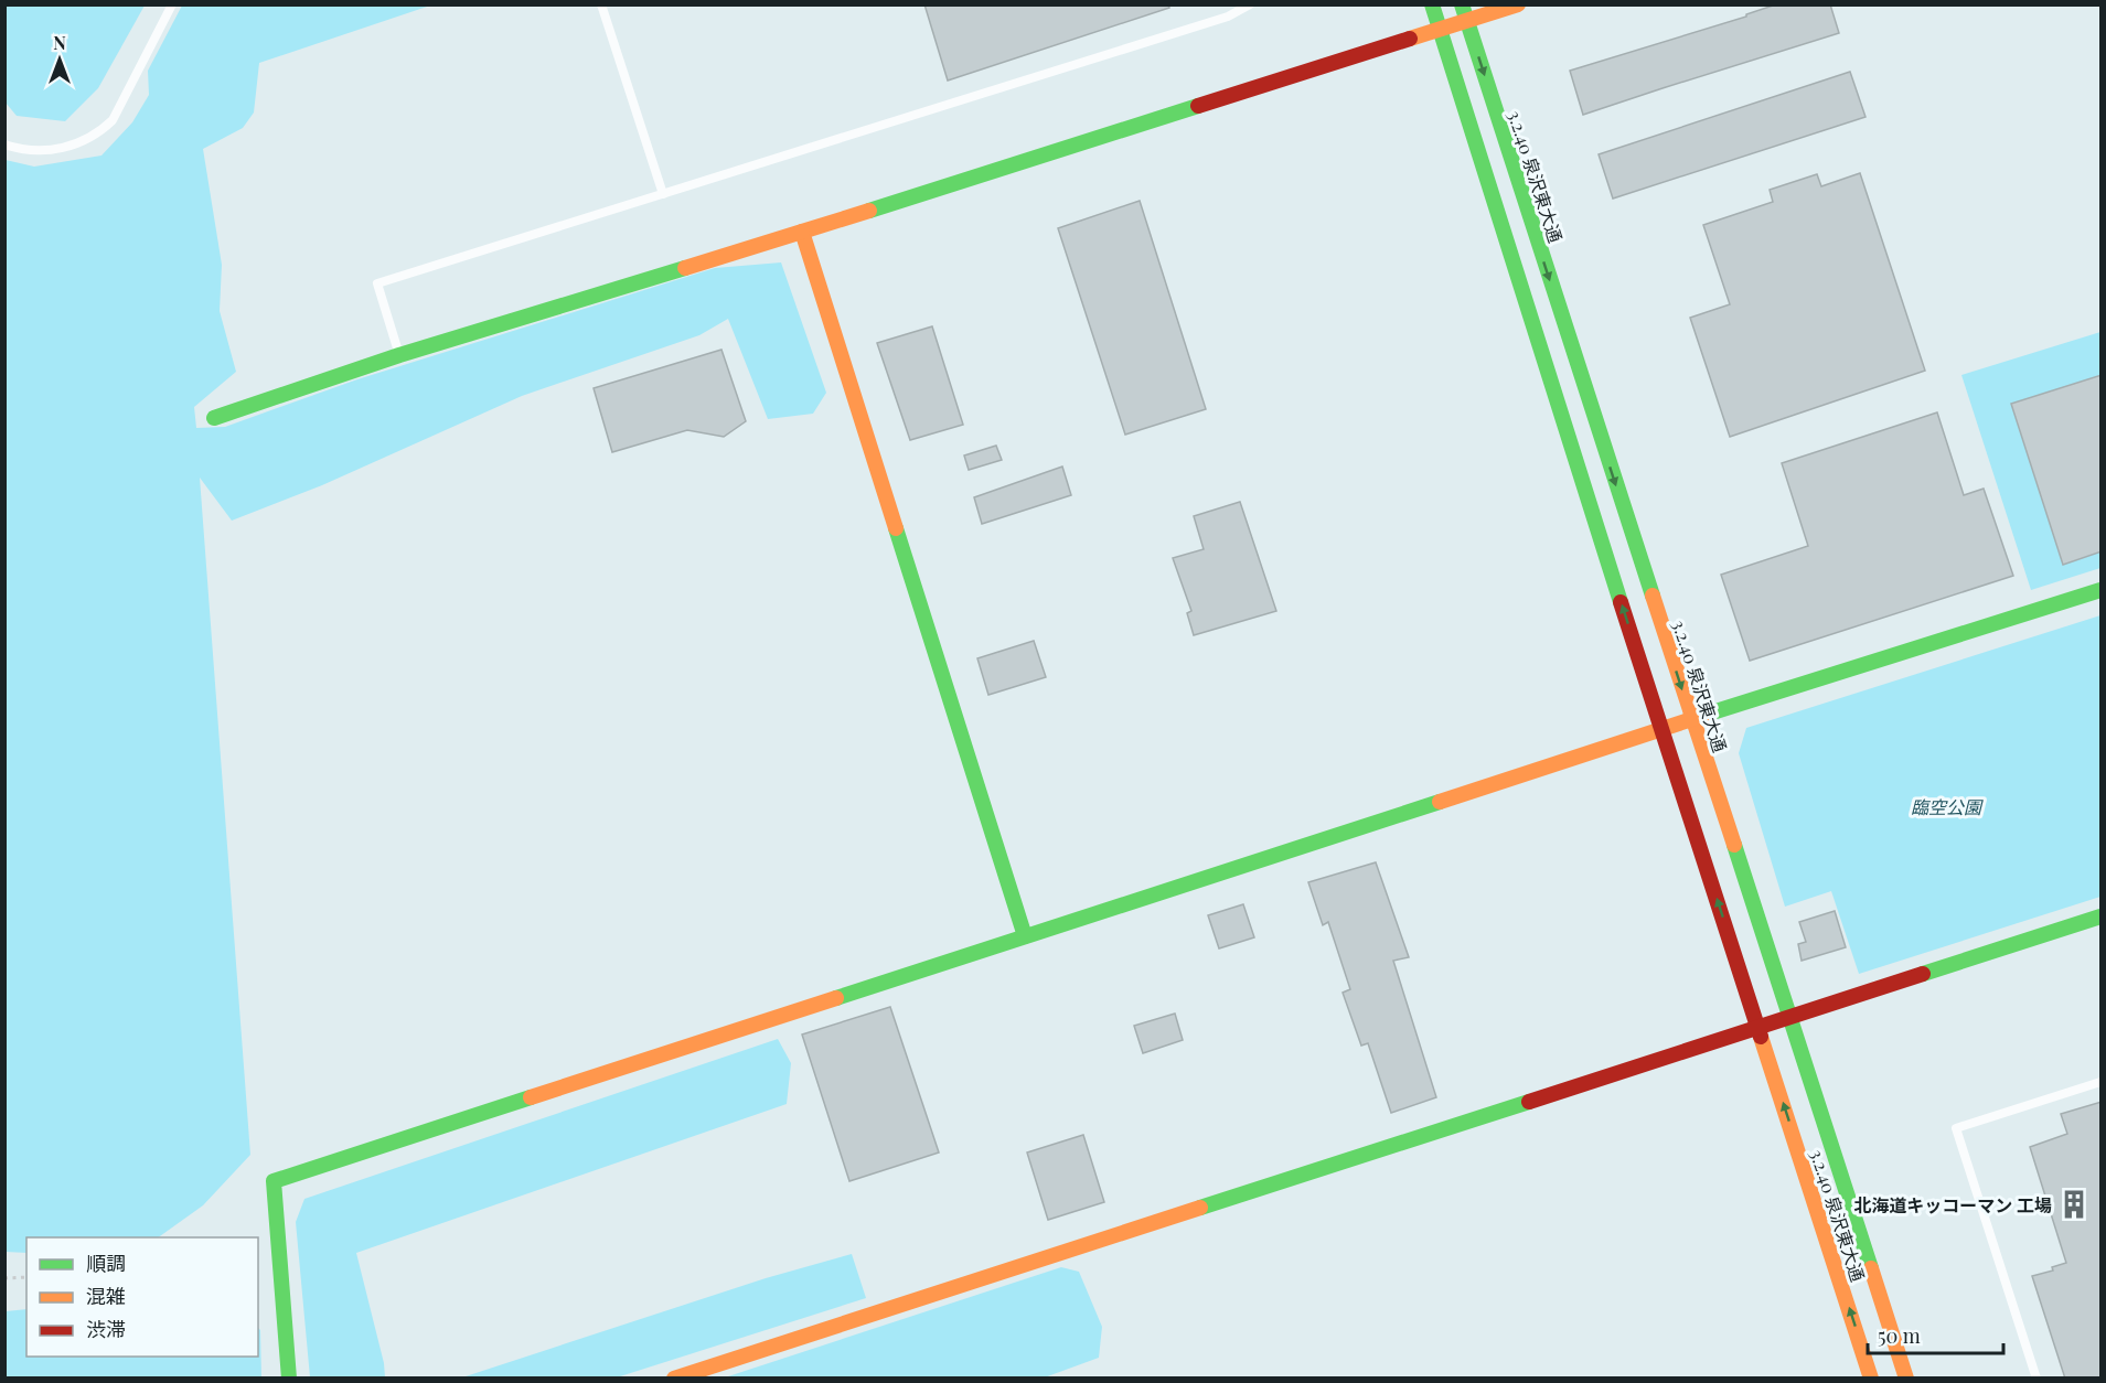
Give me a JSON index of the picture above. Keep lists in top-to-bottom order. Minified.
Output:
{"streets":{"street":["3.2.40 泉沢東大通"]},"parks":["臨空公園"],"places":{"building":["北海道キッコーマン 工場"]},"legend":["順調","混雑","渋滞"],"scale_bar":"50 m","north":"top"}
